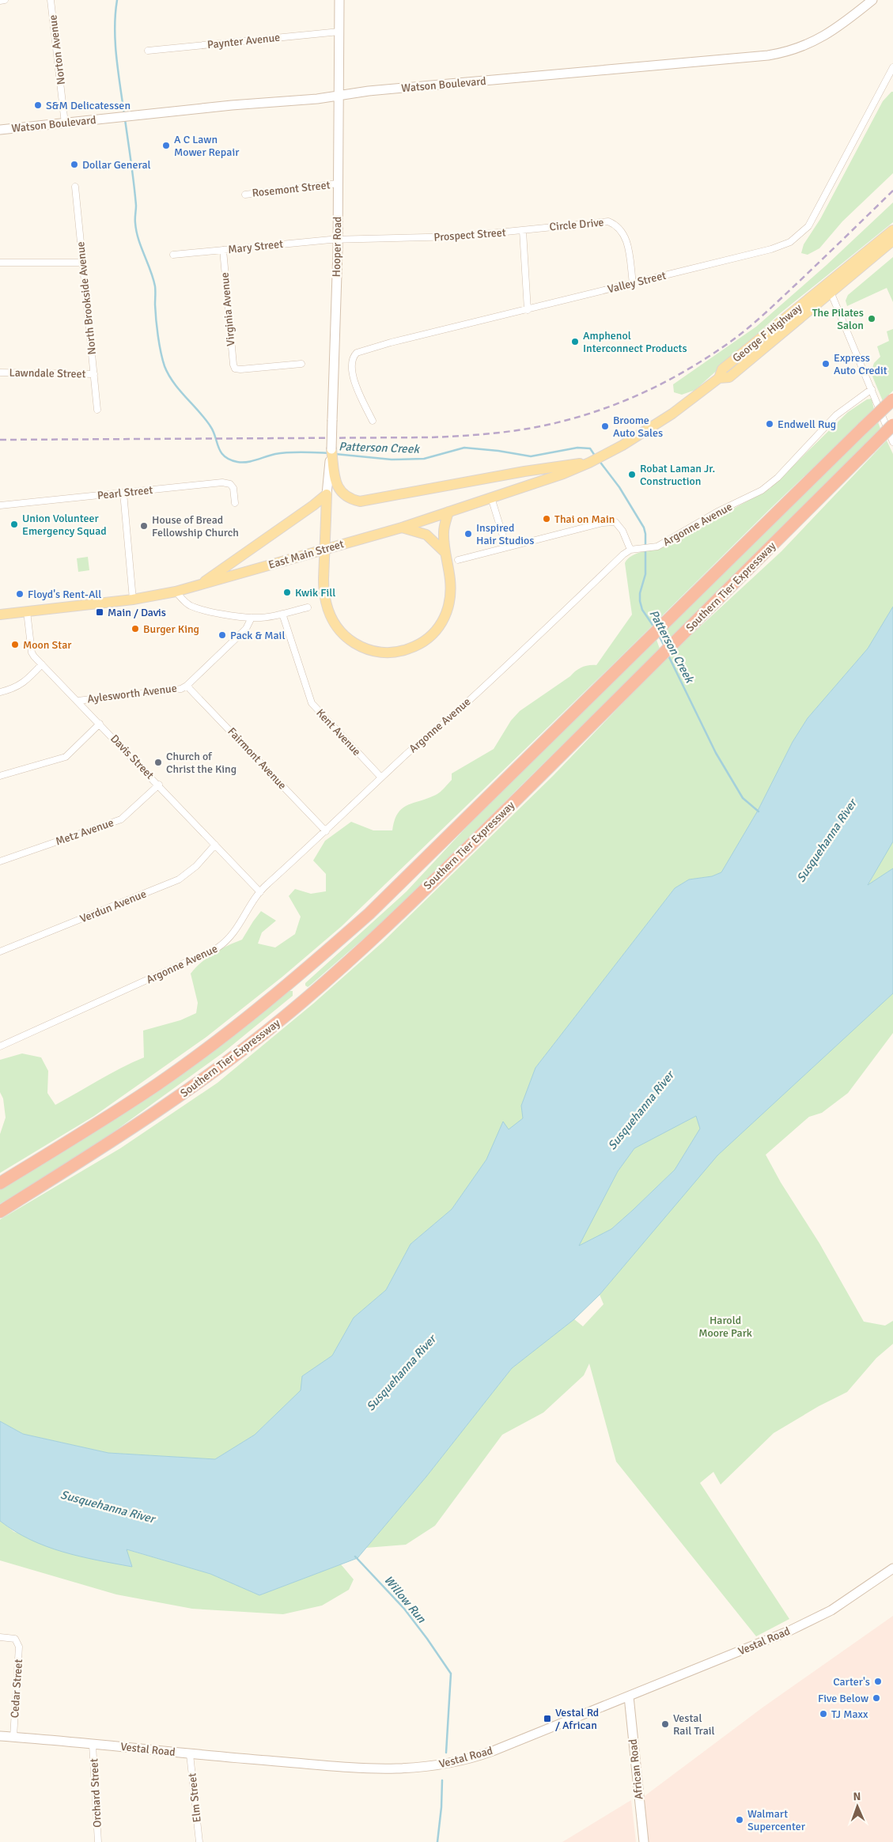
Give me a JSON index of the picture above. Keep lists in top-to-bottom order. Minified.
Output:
{"streets":{"highway":["Southern Tier Expressway"],"main road":["George F Highway","East Main Street"],"street":["Paynter Avenue","Norton Avenue","Watson Boulevard","Rosemont Street","Circle Drive","Prospect Street","Mary Street","Hooper Road","Valley Street","North Brookside Avenue","Virginia Avenue","Lawndale Street","Pearl Street","Argonne Avenue","Aylesworth Avenue","Kent Avenue","Davis Street","Fairmont Avenue","Metz Avenue","Verdun Avenue","Vestal Road","Cedar Street","African Road","Orchard Street","Elm Street"]},"crossings":[["Paynter Avenue","Hooper Road"],["Norton Avenue","Watson Boulevard"],["Watson Boulevard","Hooper Road"],["Rosemont Street","Hooper Road"],["Circle Drive","Prospect Street"],["Circle Drive","Valley Street"],["Prospect Street","Mary Street"],["Prospect Street","Hooper Road"],["Mary Street","Hooper Road"],["Mary Street","Virginia Avenue"],["North Brookside Avenue","Lawndale Street"],["George F Highway","East Main Street"],["Argonne Avenue","Kent Avenue"],["Argonne Avenue","Davis Street"],["Argonne Avenue","Fairmont Avenue"],["East Main Street","Davis Street"],["Aylesworth Avenue","Davis Street"],["Aylesworth Avenue","Fairmont Avenue"],["Davis Street","Metz Avenue"],["Davis Street","Verdun Avenue"],["Vestal Road","Cedar Street"],["Vestal Road","African Road"],["Vestal Road","Orchard Street"],["Vestal Road","Elm Street"]],"water":["Patterson Creek","Susquehanna River","Willow Run"],"parks":["Harold Moore Park"],"places":{"other":["S&M Delicatessen","A C Lawn Mower Repair","Dollar General","The Pilates Salon","Amphenol Interconnect Products","Express Auto Credit","Endwell Rug","Broome Auto Sales","Robat Laman Jr. Construction","Thai on Main","Union Volunteer Emergency Squad","House of Bread Fellowship Church","Inspired Hair Studios","Kwik Fill","Floyd's Rent-All","Burger King","Pack & Mail","Moon Star","Church of Christ the King","Carter's","Five Below","TJ Maxx","Vestal Rail Trail","Walmart Supercenter"],"transit":["Main / Davis","Vestal Rd / African"]},"north":"top"}
